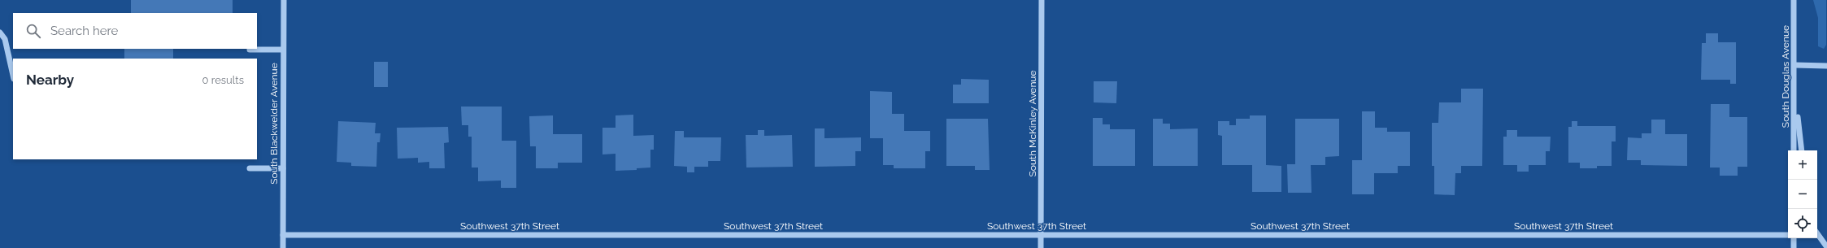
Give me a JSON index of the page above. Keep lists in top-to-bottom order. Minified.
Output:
{"streets":{"street":["South Douglas Avenue","South Blackwelder Avenue","South McKinley Avenue","Southwest 37th Street"]},"crossings":[["South Blackwelder Avenue","Southwest 37th Street"],["South McKinley Avenue","Southwest 37th Street"]],"page":{"search":"Search here","heading":["Nearby","0 results"],"map_buttons":["+","−"]}}
